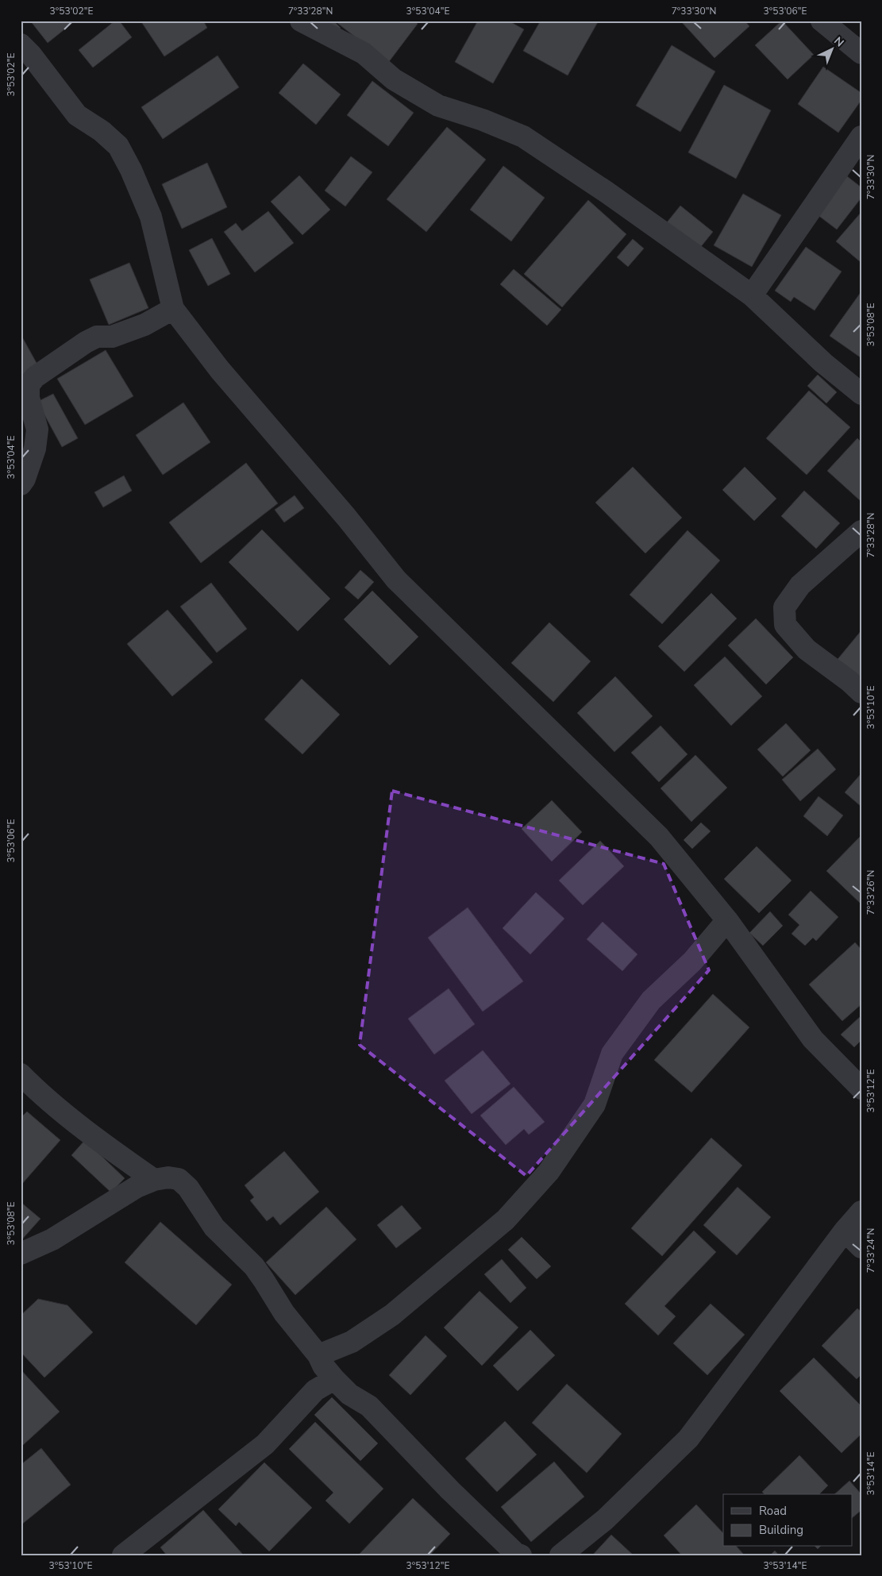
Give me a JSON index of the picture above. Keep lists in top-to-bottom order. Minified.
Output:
{"legend":["Road","Building"],"north":"top right","coordinates":["3°53'02\"E","7°33'28\"N","3°53'04\"E","7°33'30\"N","3°53'06\"E","3°53'08\"E","3°53'10\"E","7°33'26\"N","3°53'12\"E","7°33'24\"N","3°53'14\"E"]}
